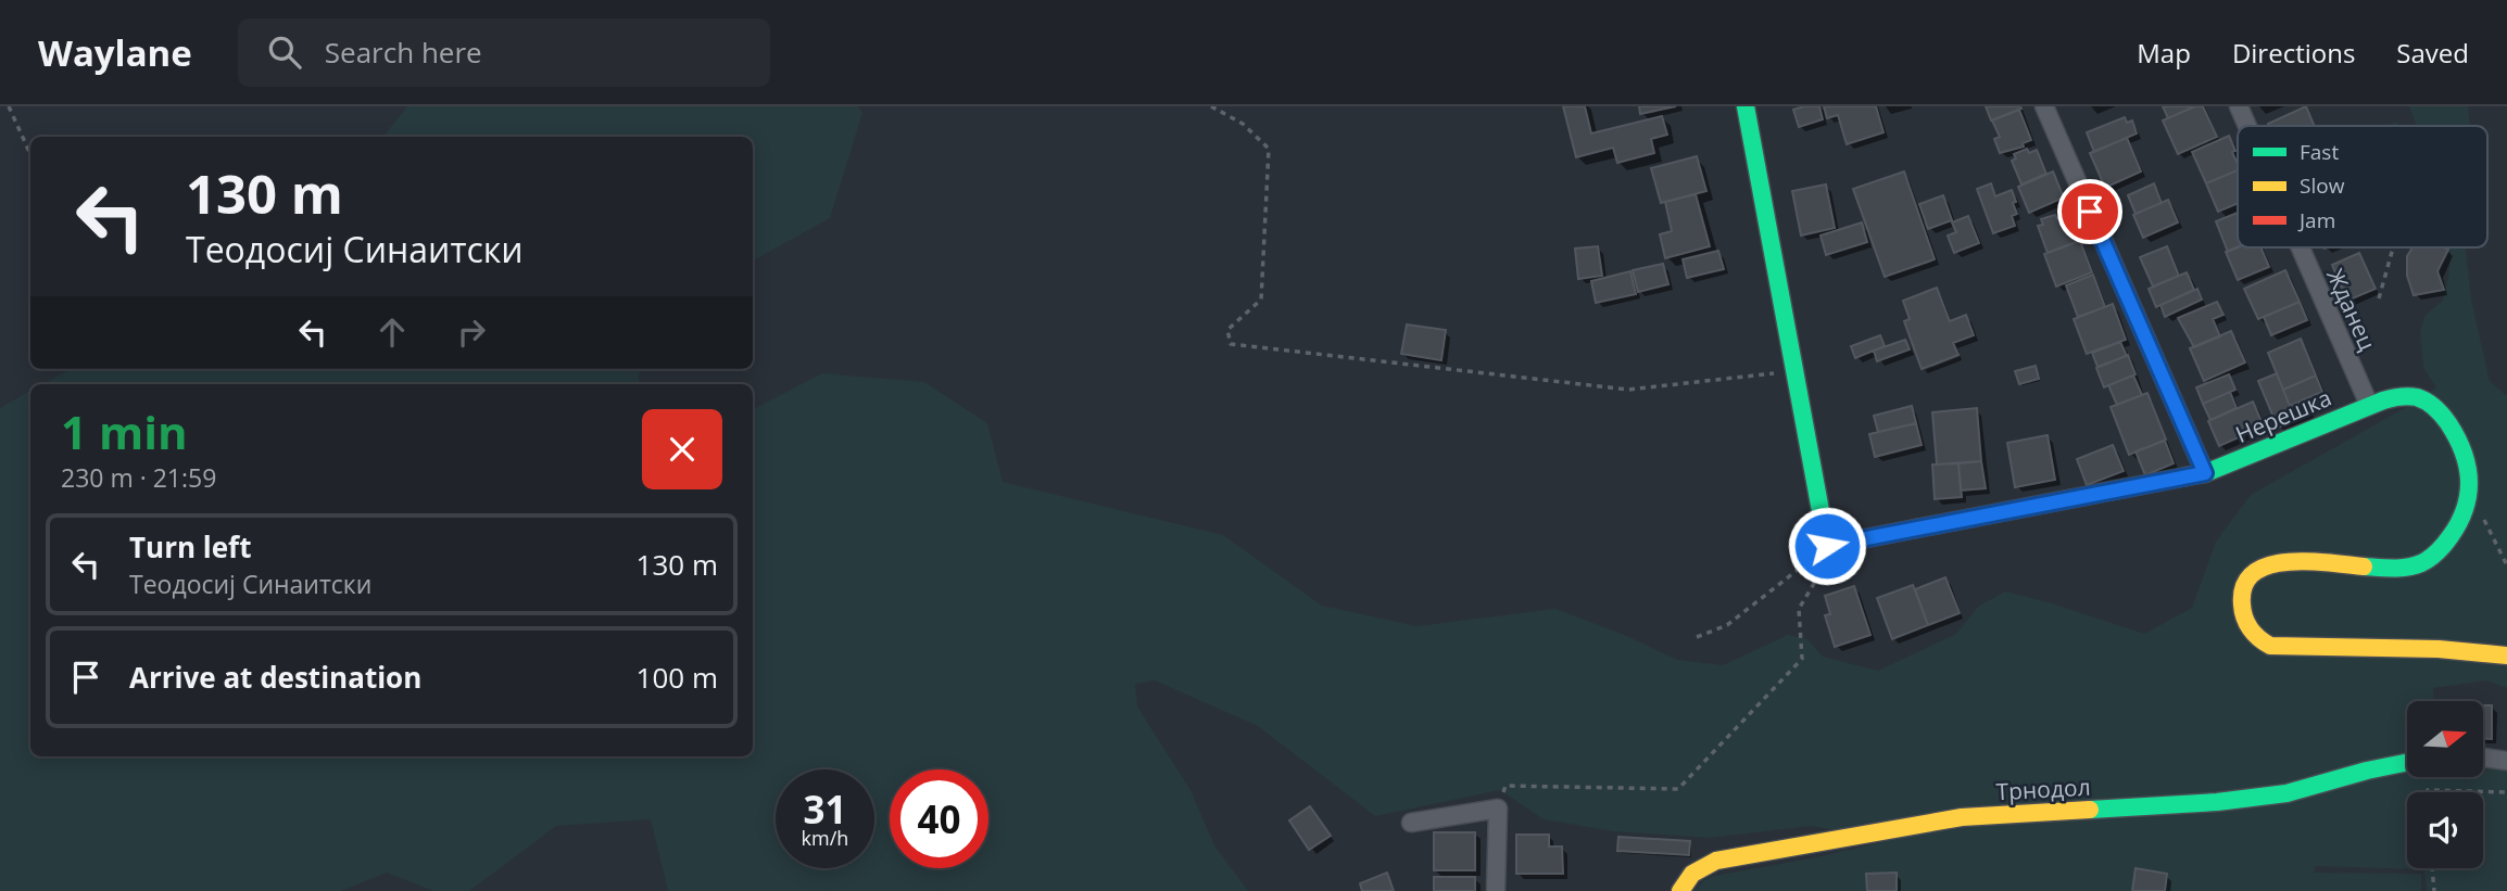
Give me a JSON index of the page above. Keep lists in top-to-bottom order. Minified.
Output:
{"streets":{"street":["Жданец","Нерешка","Трнодол"]},"crossings":[["Жданец","Нерешка"]],"legend":["Fast","Slow","Jam"],"north":"right","page":{"header":"Waylane","search":"Search here","nav":["Map","Directions","Saved"],"turn":["130 m","Теодосиј Синаитски"],"heading":["1 min","230 m · 21:59"],"list":[{"name":"Turn left","note":"Теодосиј Синаитски","value":"130 m"},{"name":"Arrive at destination","value":"100 m"}],"speed":"31 km/h","limit":"40"}}
